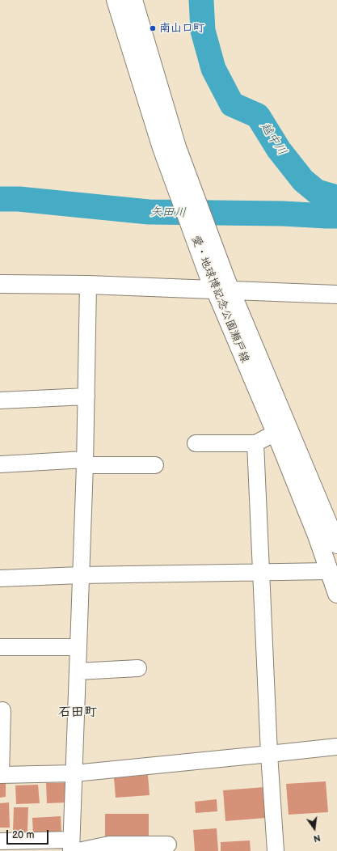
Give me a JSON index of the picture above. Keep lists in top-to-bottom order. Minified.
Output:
{"streets":{"main road":["愛・地球博記念公園瀬戸線"]},"districts":["石田町"],"water":["越中川","矢田川"],"places":["南山口町"],"scale_bar":"20 m","north":"bottom"}
